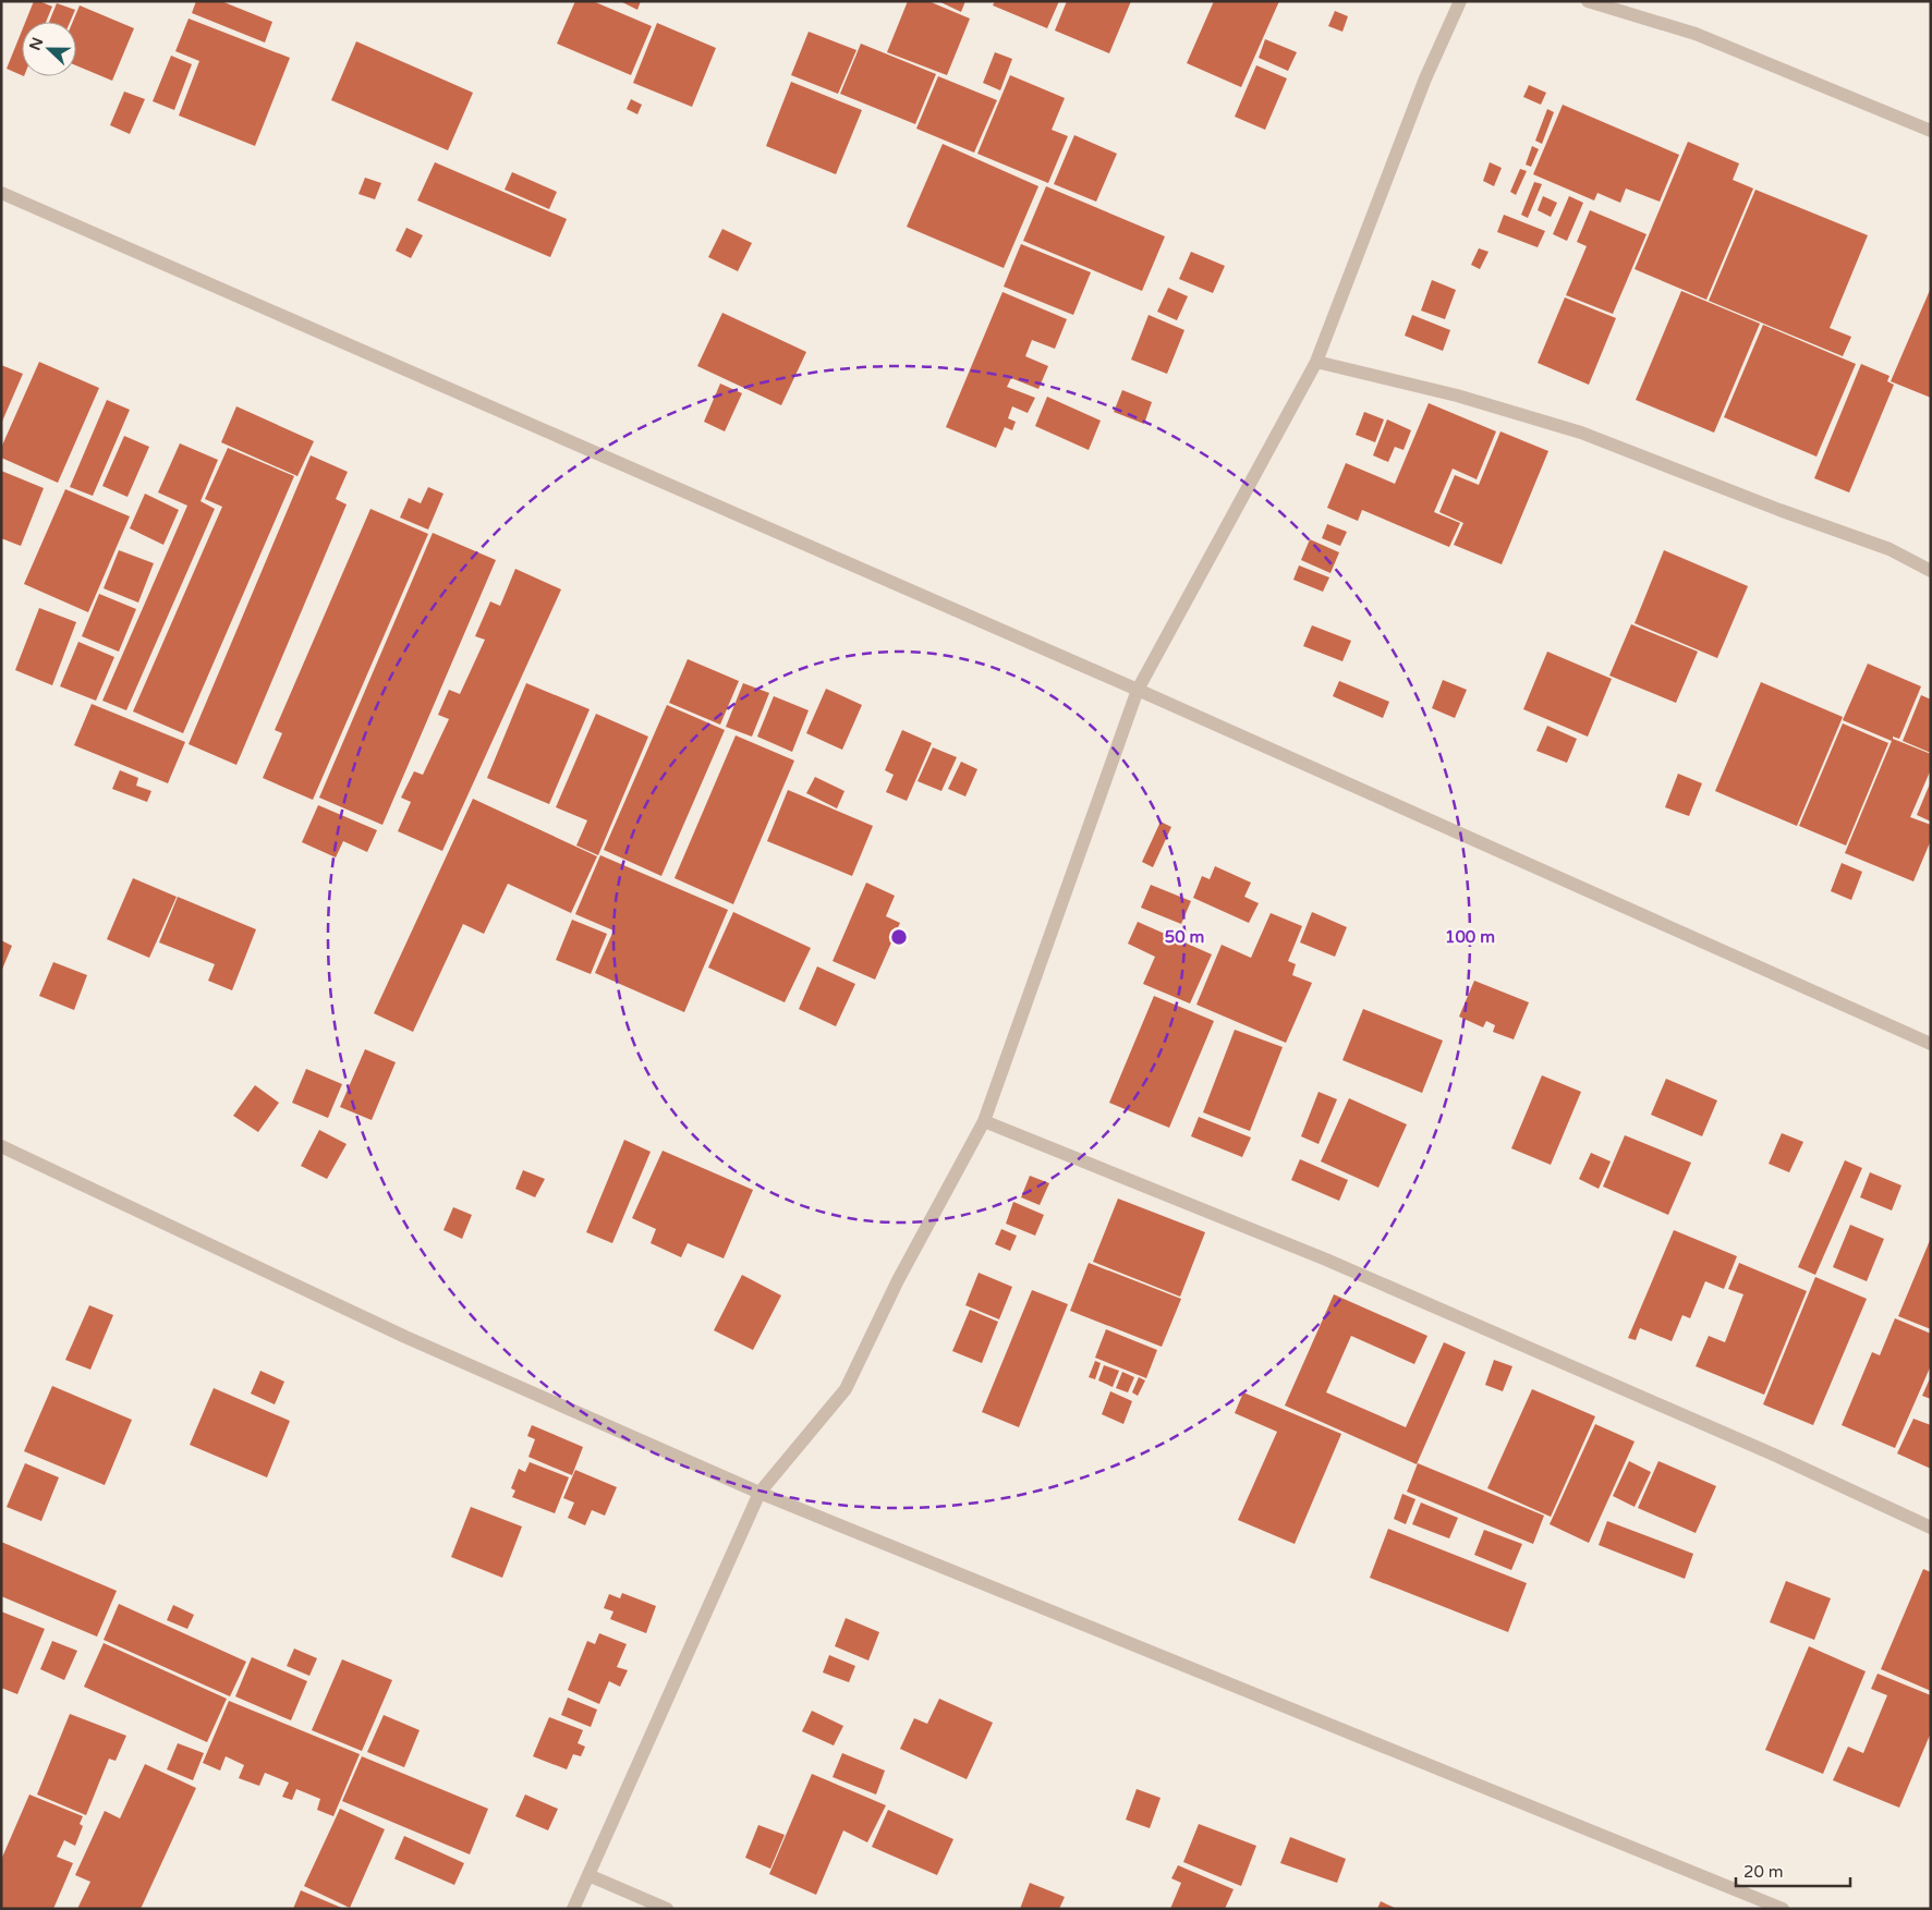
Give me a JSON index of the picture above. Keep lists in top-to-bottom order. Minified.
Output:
{"scale_bar":"20 m","north":"left","rings":["50 m","100 m"]}
